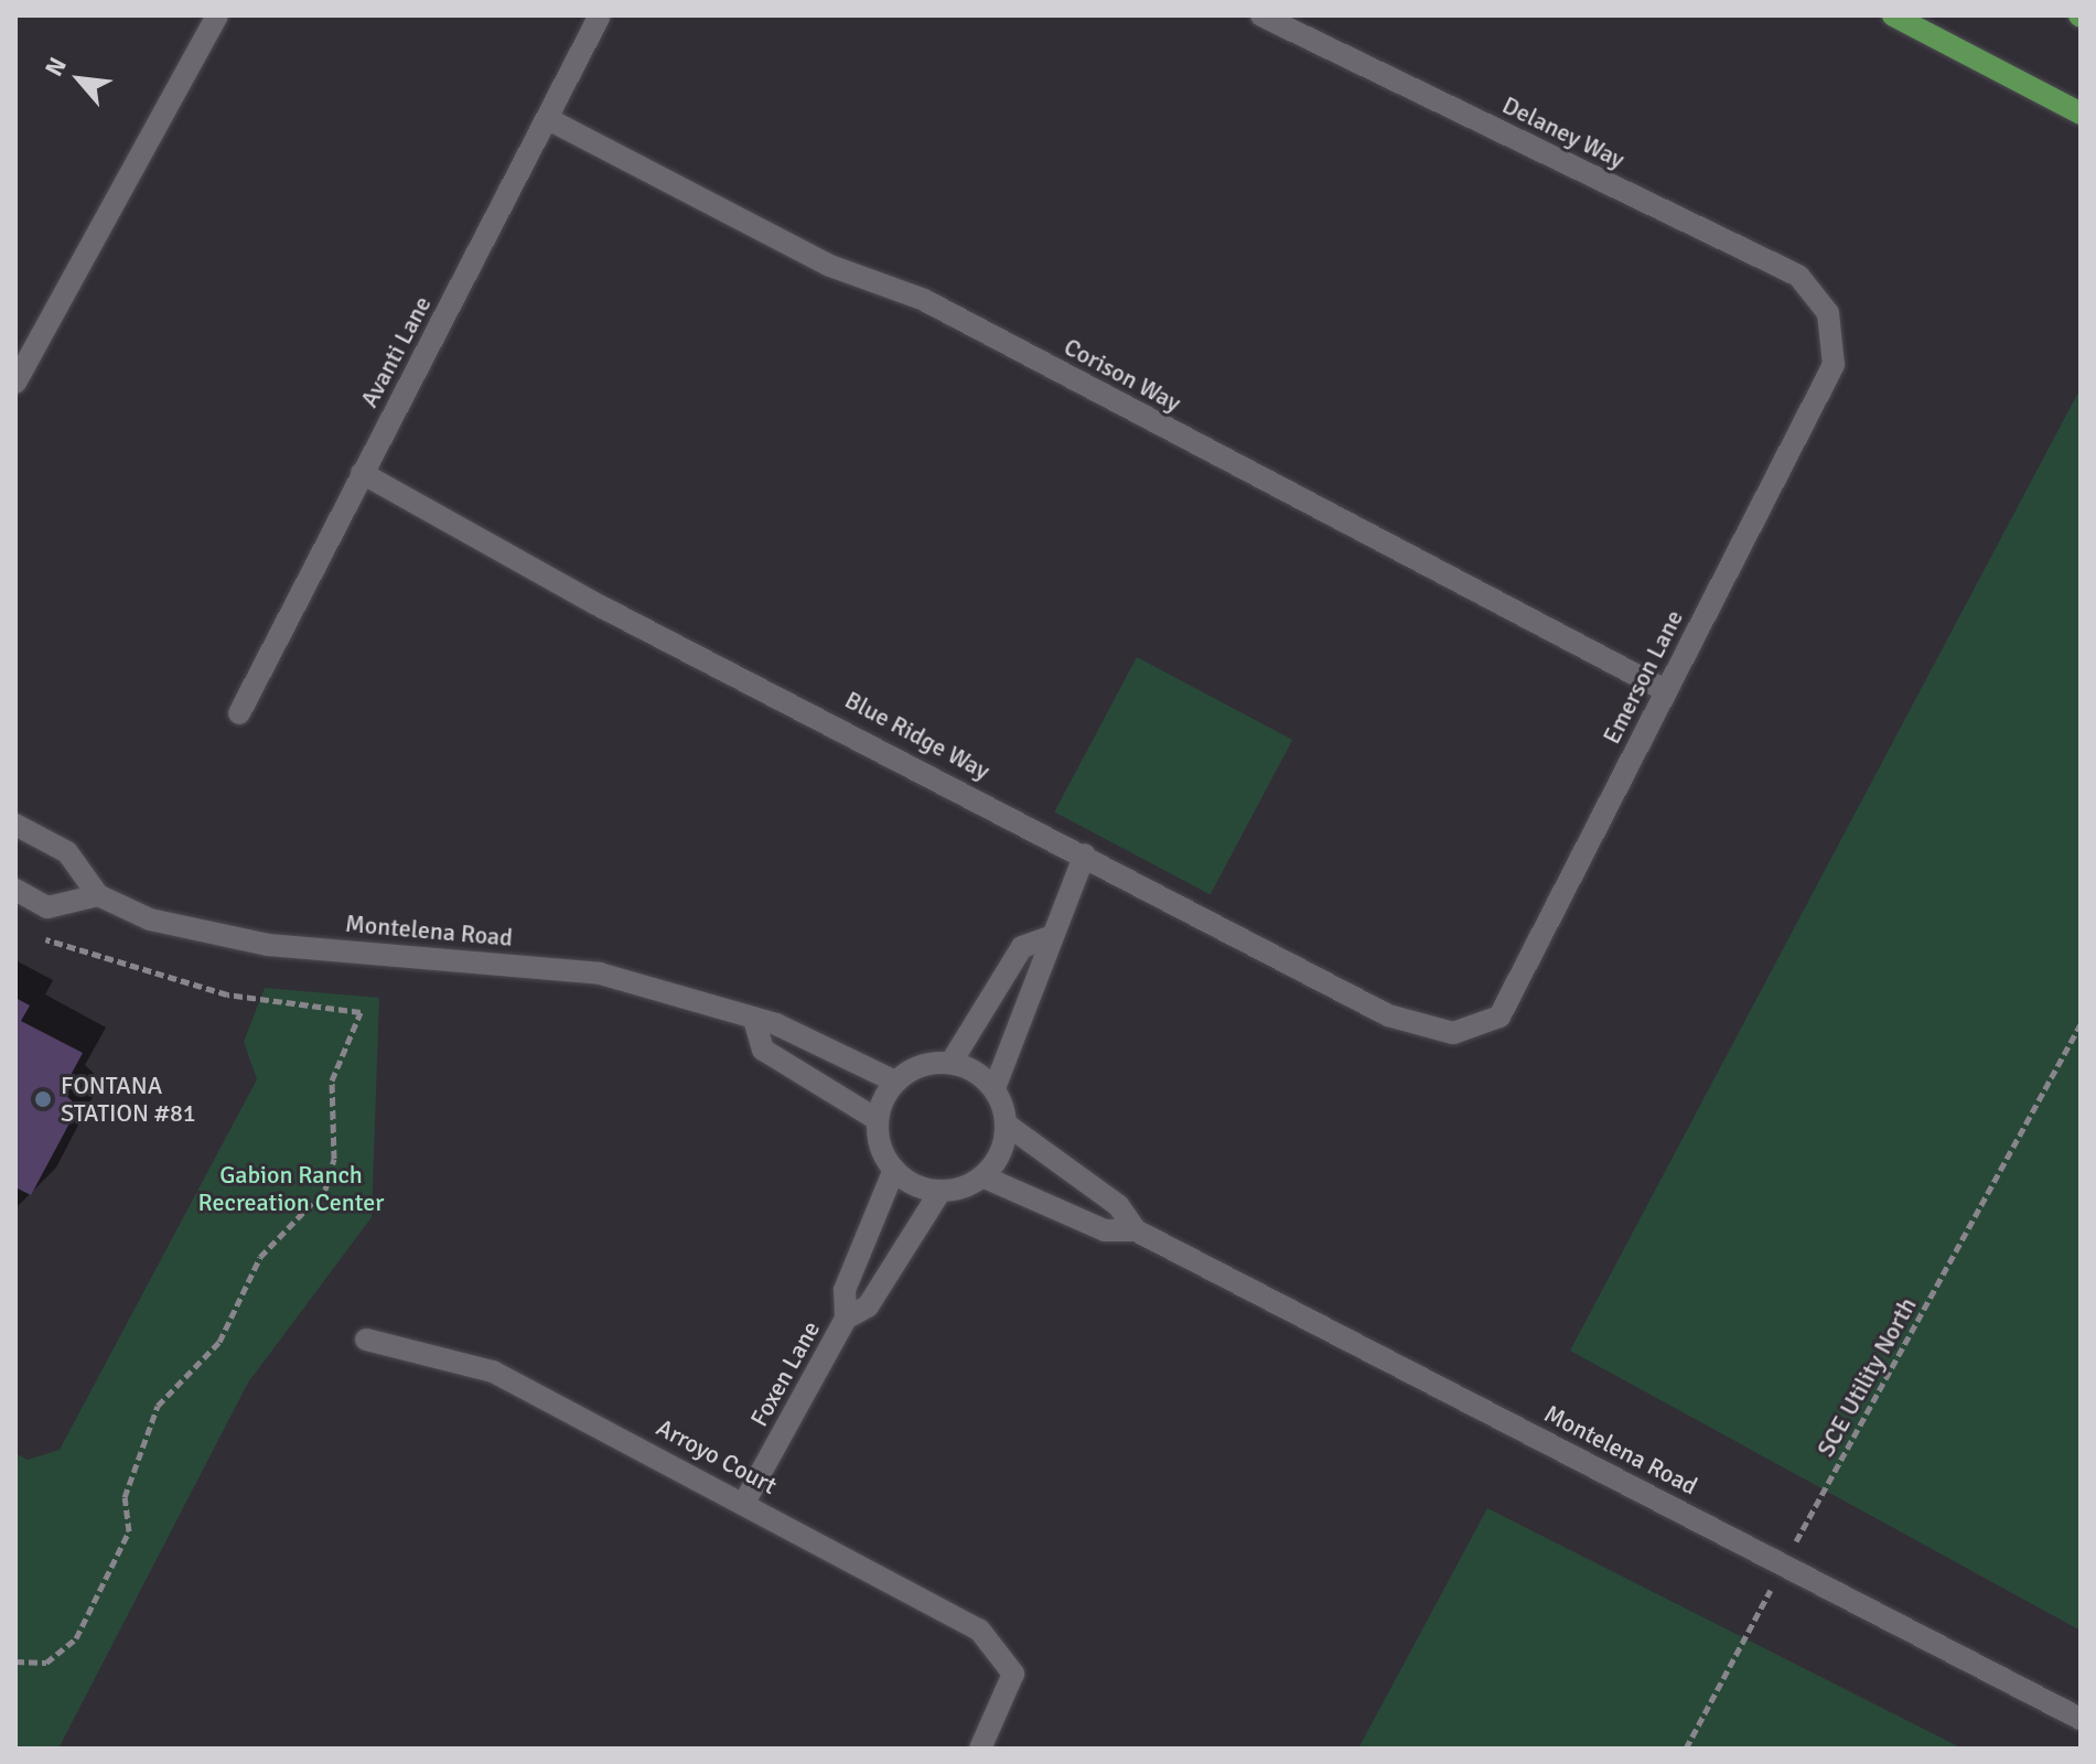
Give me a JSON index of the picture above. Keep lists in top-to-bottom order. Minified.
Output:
{"streets":{"street":["Delaney Way","Avanti Lane","Corison Way","Emerson Lane","Blue Ridge Way","Montelena Road","Foxen Lane","Arroyo Court"],"path":["SCE Utility North"]},"crossings":[["Delaney Way","Emerson Lane"],["Avanti Lane","Corison Way"],["Avanti Lane","Blue Ridge Way"],["Corison Way","Emerson Lane"],["Emerson Lane","Blue Ridge Way"],["Montelena Road","Foxen Lane"],["Montelena Road","SCE Utility North"],["Foxen Lane","Arroyo Court"]],"parks":["Gabion Ranch Recreation Center"],"places":["FONTANA STATION #81"],"north":"top left"}
